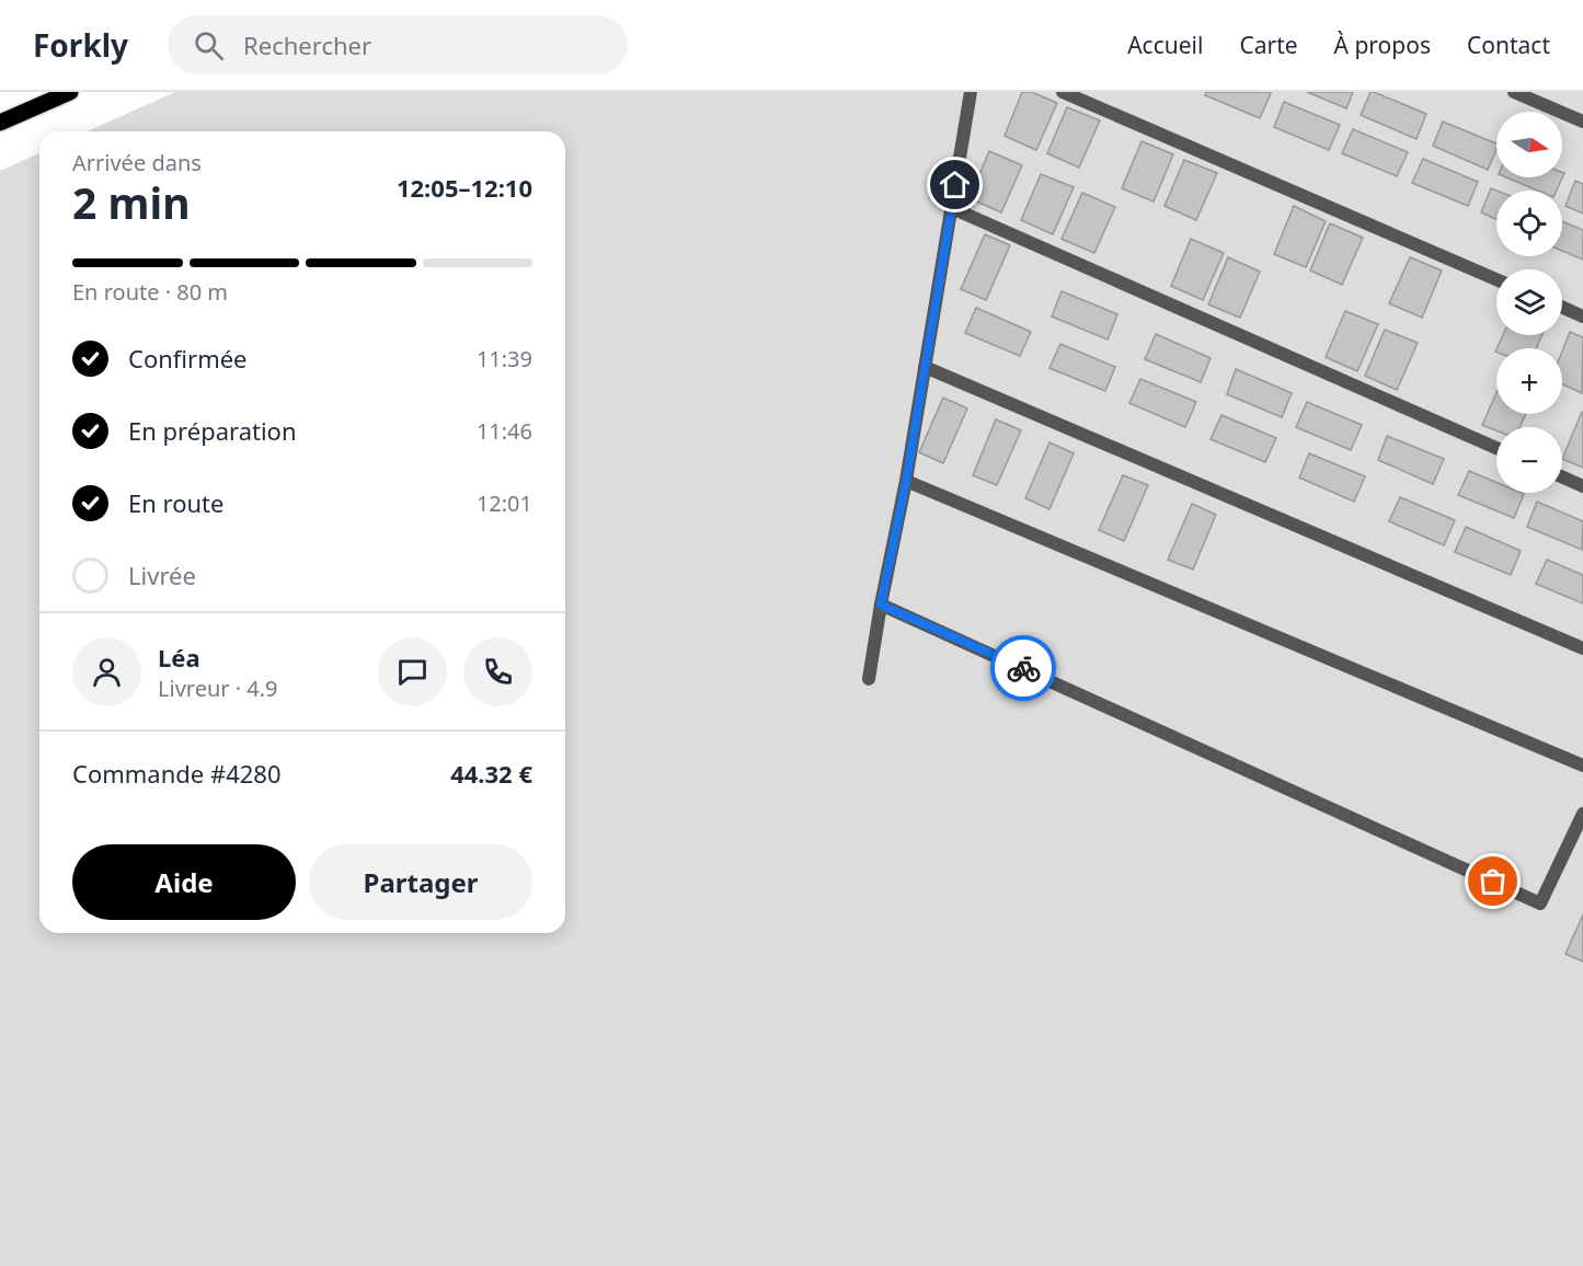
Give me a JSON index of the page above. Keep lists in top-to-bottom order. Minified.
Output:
{"north":"right","page":{"header":"Forkly","search":"Rechercher","nav":["Accueil","Carte","À propos","Contact"],"map_buttons":["+","−"],"heading":["2 min","Arrivée dans","12:05–12:10"],"panel":["Léa","Livreur · 4.9","Commande #4280","44.32 €"],"bar":"En route · 80 m","list":[["Confirmée","11:39"],["En préparation","11:46"],["En route","12:01"],"Livrée"],"buttons":["Aide","Partager"]}}
